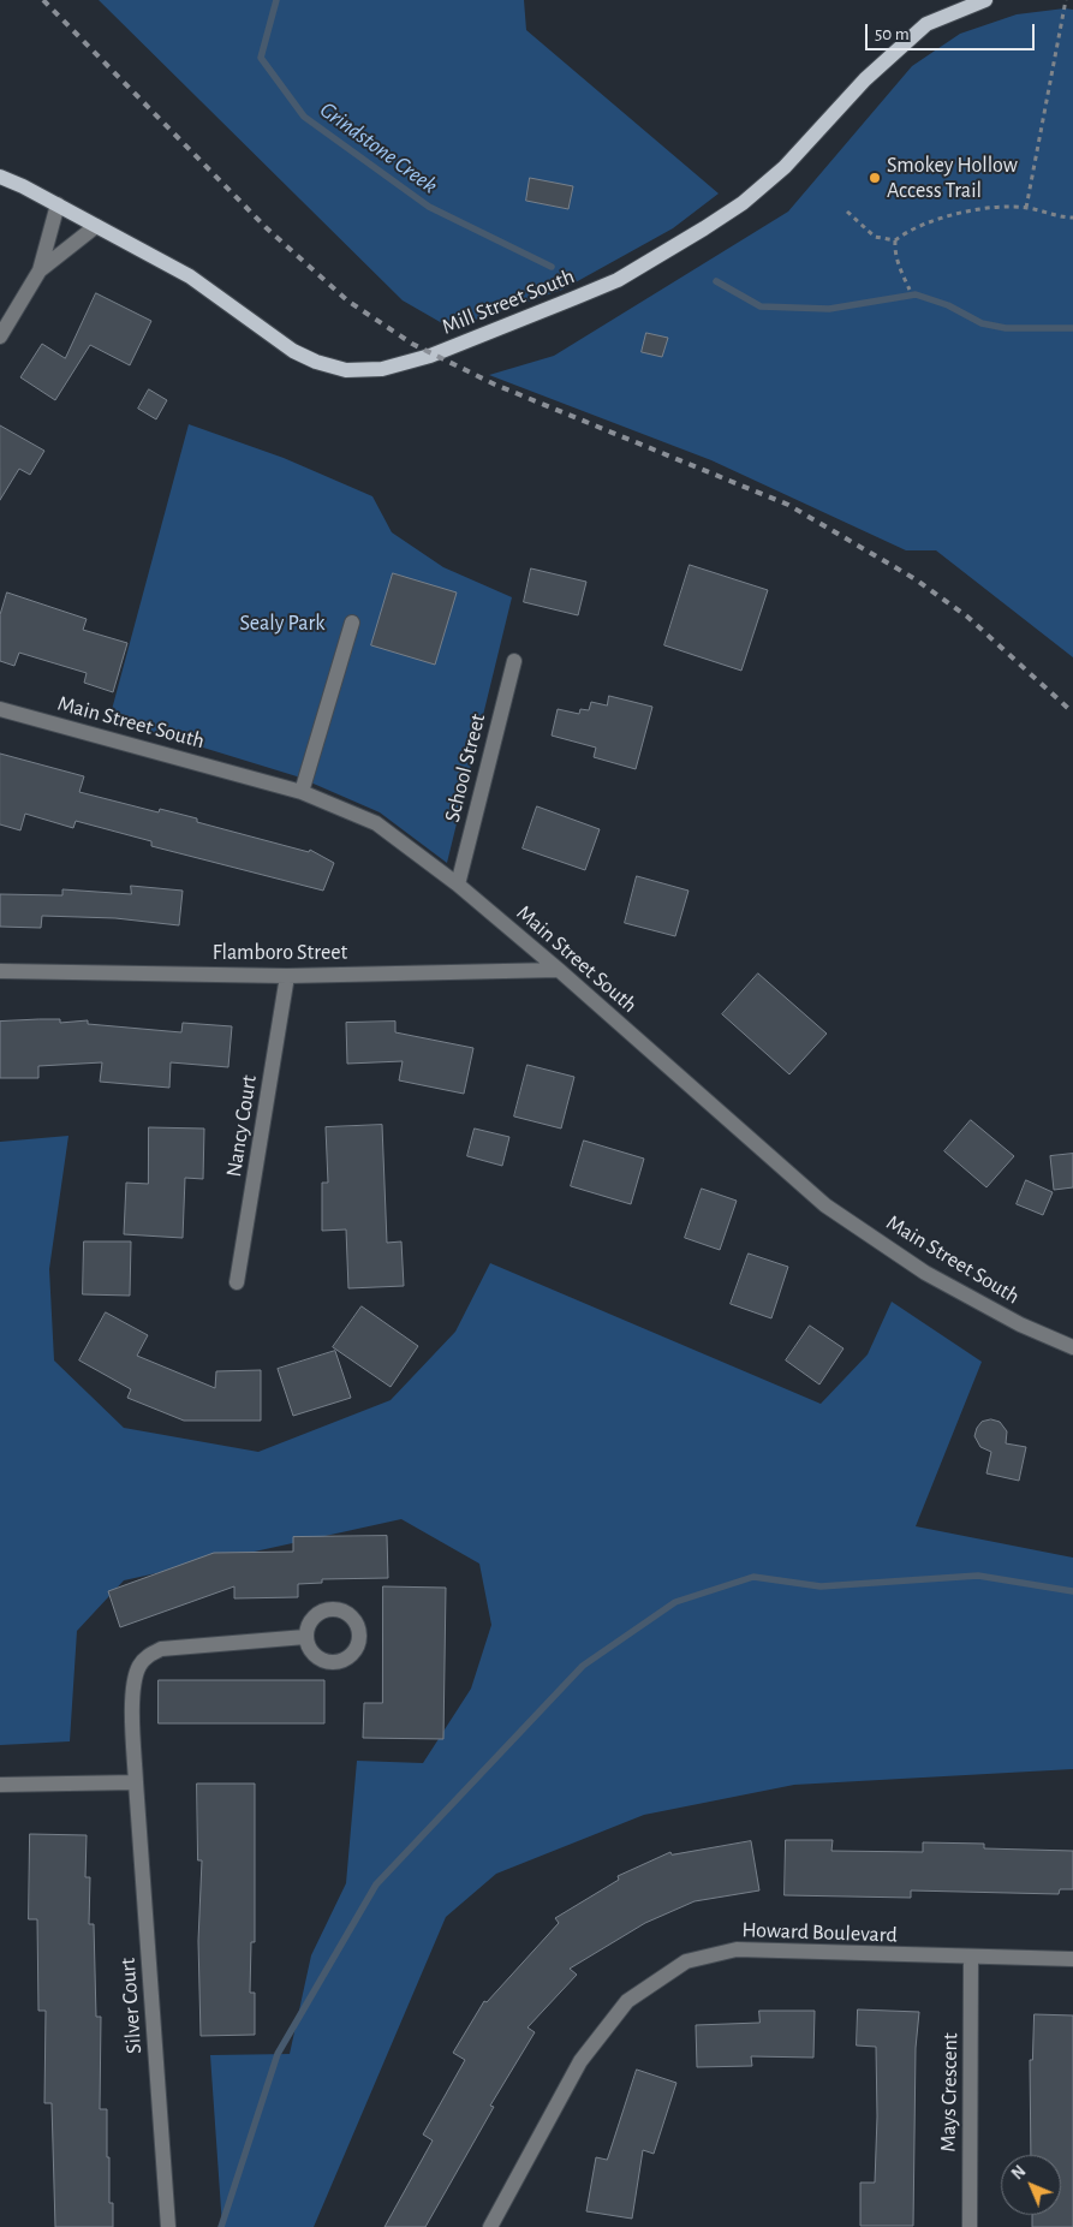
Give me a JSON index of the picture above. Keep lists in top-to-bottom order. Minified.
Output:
{"streets":{"main road":["Mill Street South"],"street":["Main Street South","School Street","Flamboro Street","Nancy Court","Howard Boulevard","Silver Court","Mays Crescent"]},"crossings":[["Main Street South","School Street"],["Main Street South","Flamboro Street"],["Flamboro Street","Nancy Court"],["Howard Boulevard","Mays Crescent"]],"water":["Grindstone Creek"],"parks":["Sealy Park"],"places":["Smokey Hollow Access Trail"],"scale_bar":"50 m","north":"top left"}
